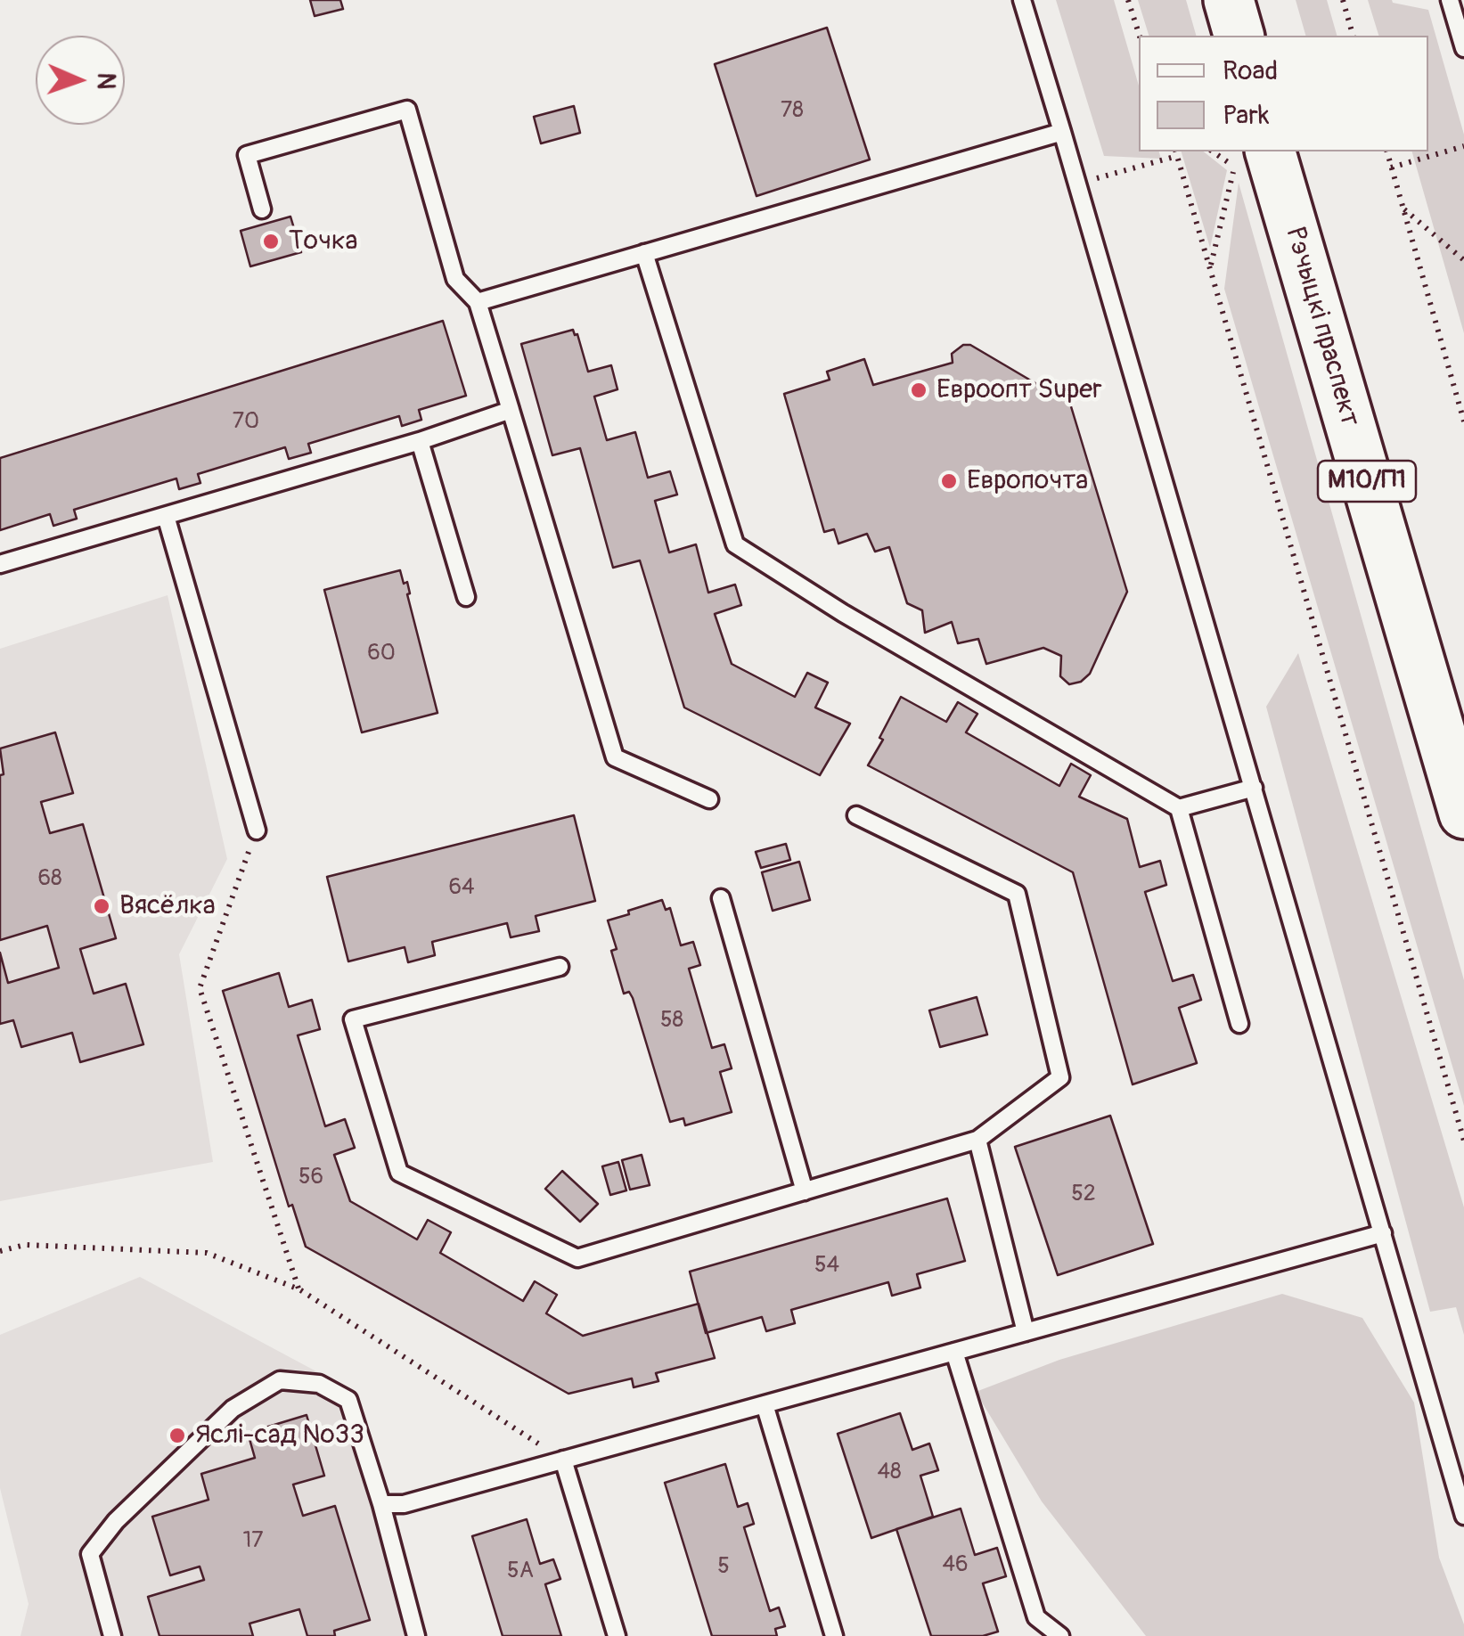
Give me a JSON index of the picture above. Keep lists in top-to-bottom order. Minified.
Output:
{"streets":{"main road":["Рэчыцкі праспект","М10/П1"]},"places":["Точка","Евроопт Super","Европочта","Вясёлка","Яслі-сад №33"],"house_numbers":["78","70","60","68","64","58","56","52","54","48","17","46","5","5А"],"legend":["Road","Park"],"north":"right"}
